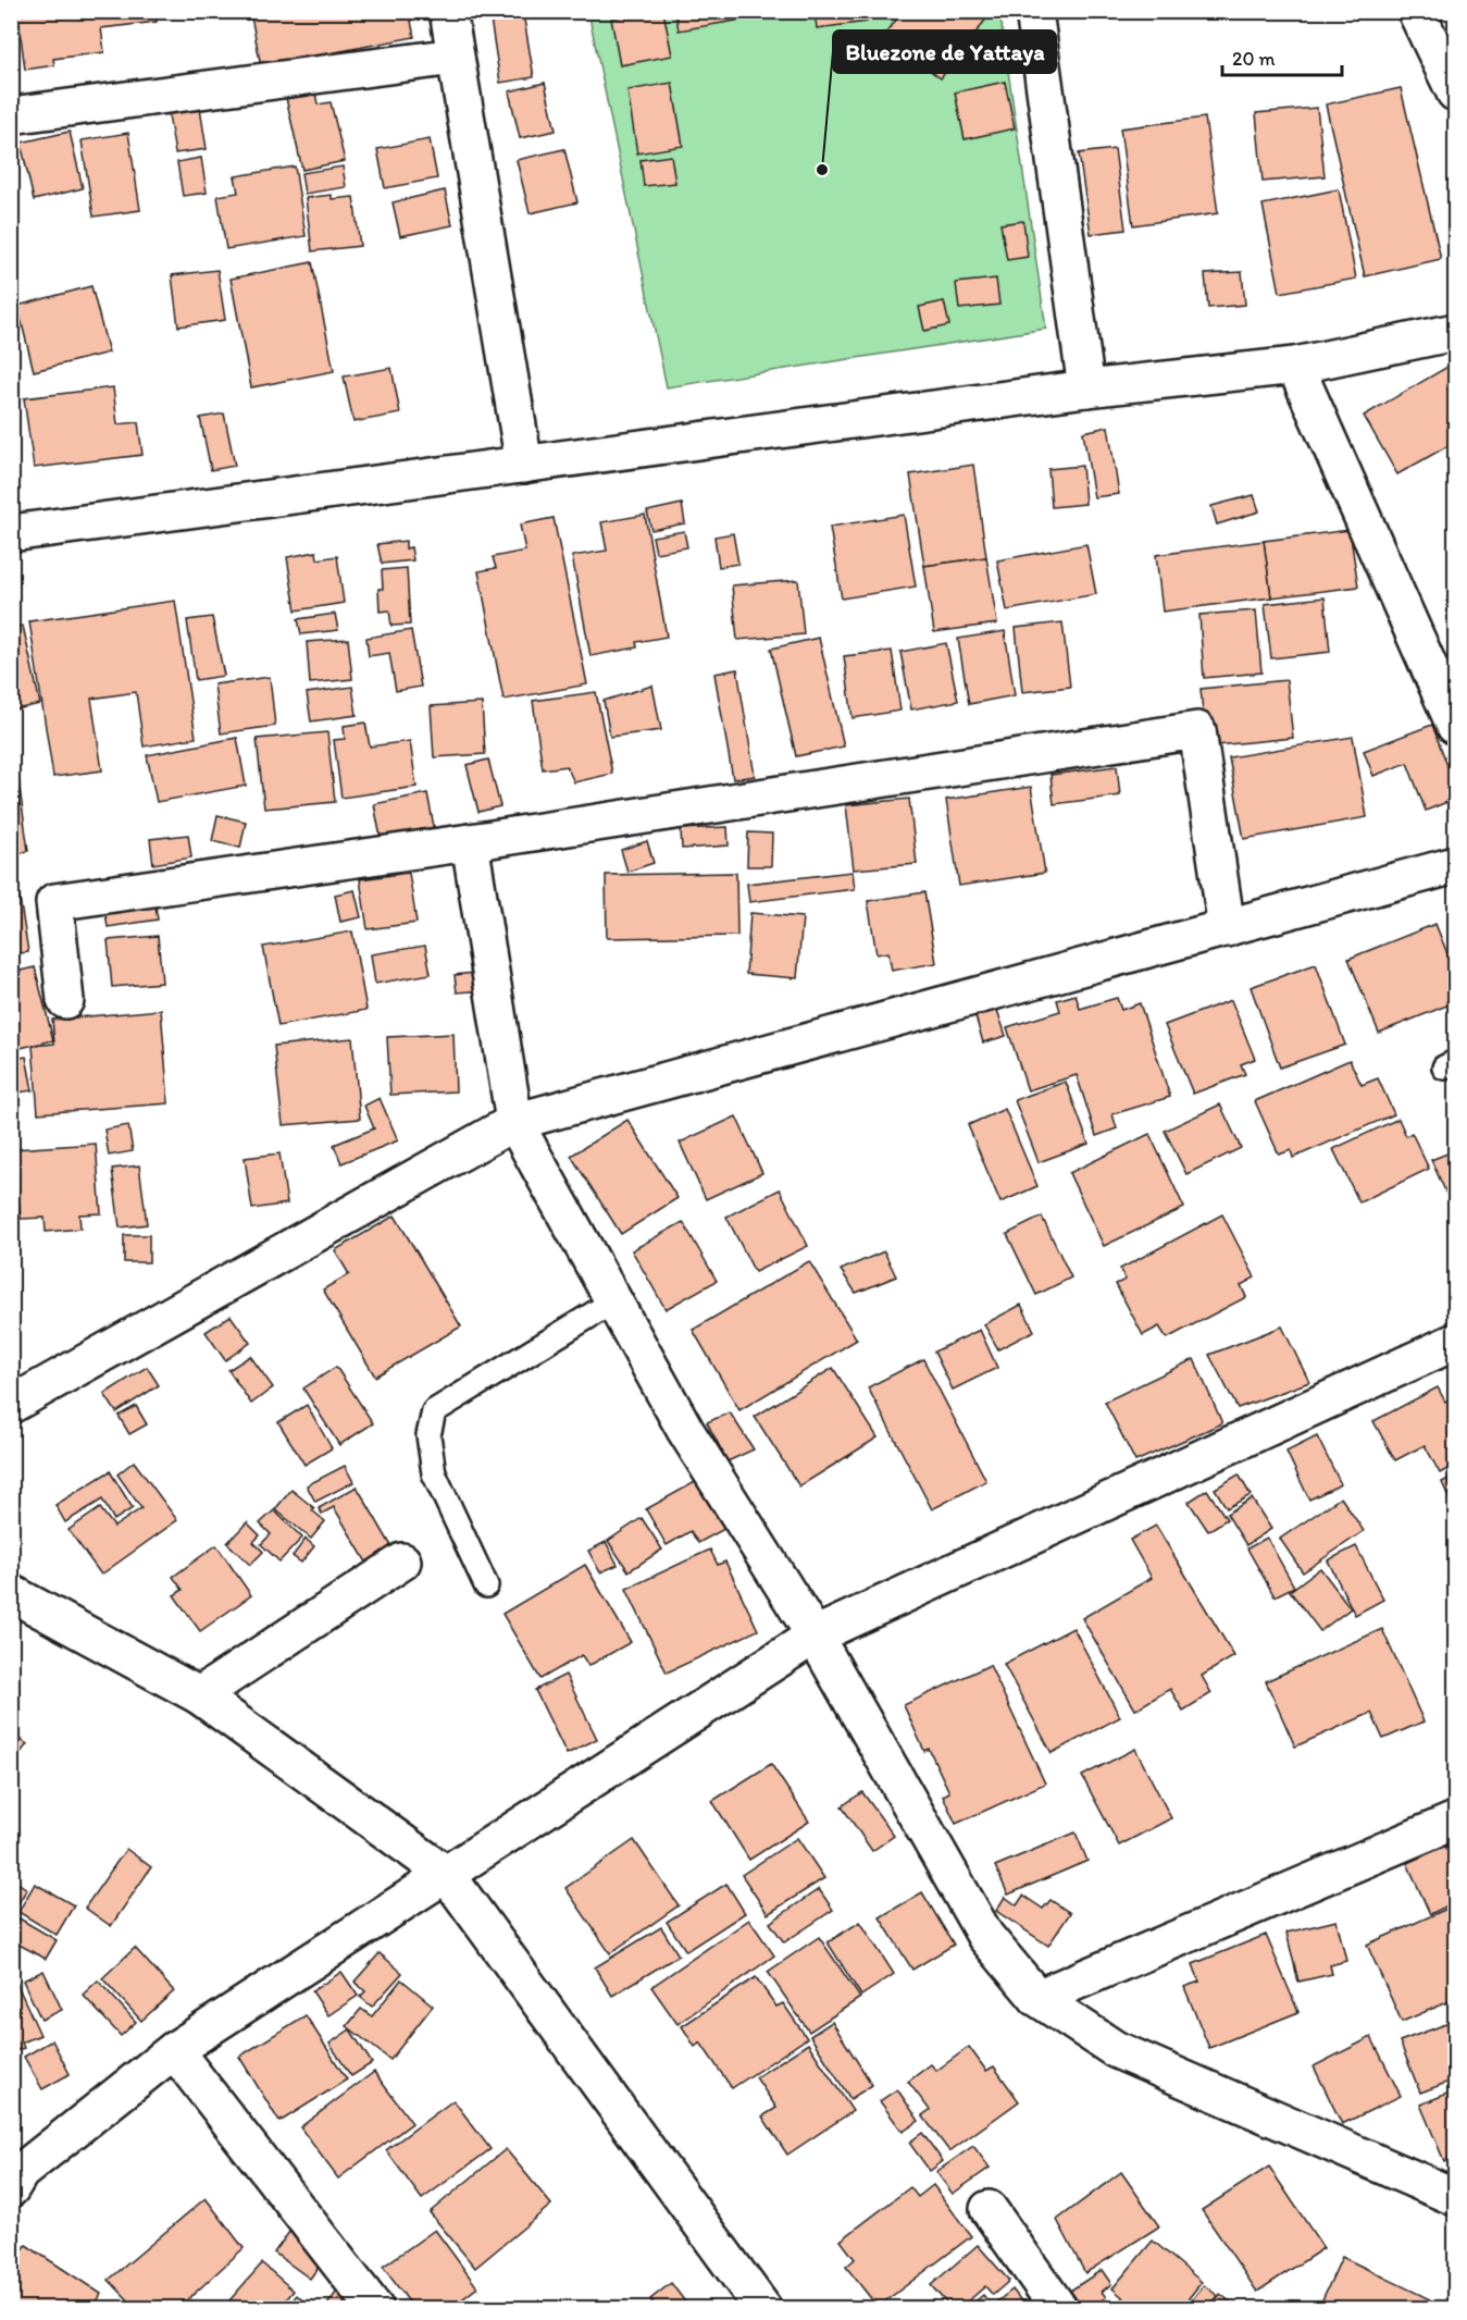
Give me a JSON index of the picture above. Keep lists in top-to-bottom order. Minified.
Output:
{"places":["Bluezone de Yattaya"],"scale_bar":"20 m"}
